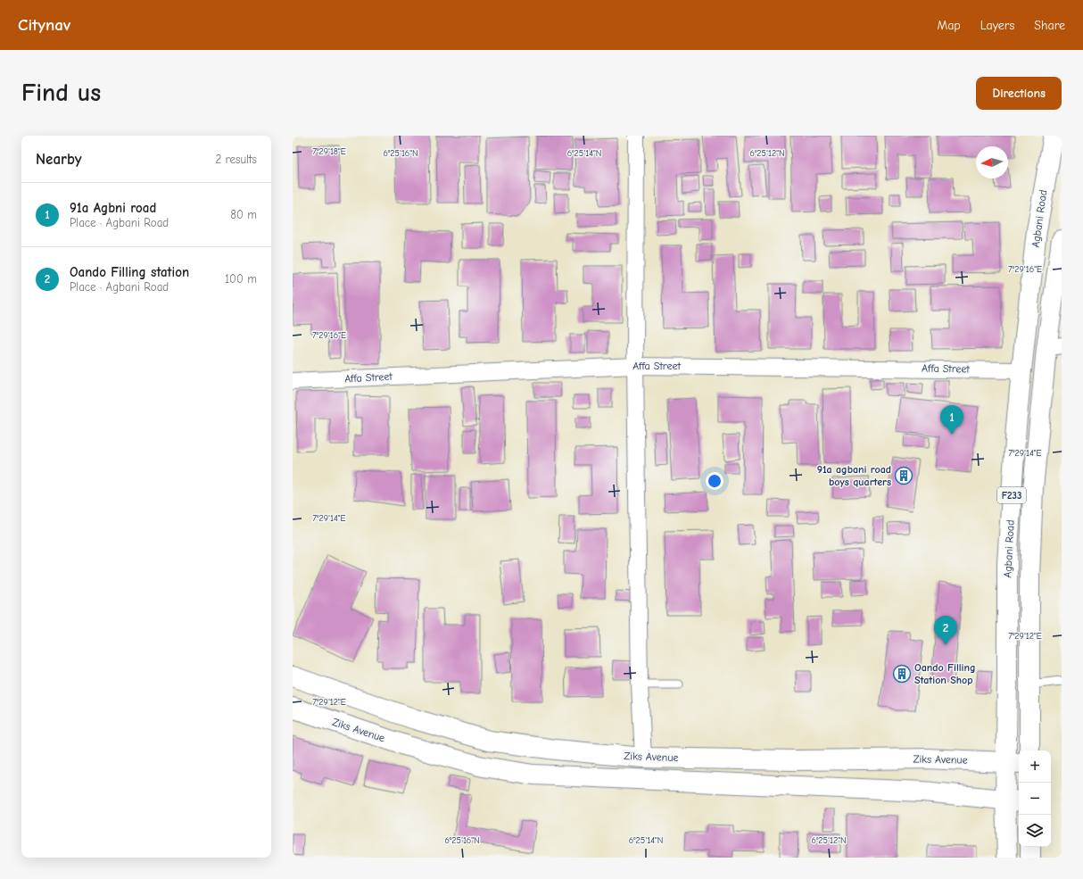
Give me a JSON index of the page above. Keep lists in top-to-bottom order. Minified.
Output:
{"streets":{"main road":["Agbani Road","F233","Ziks Avenue"],"street":["Affa Street"]},"crossings":[["Agbani Road","Affa Street"],["Agbani Road","Ziks Avenue"]],"places":{"building":["91a agbani road boys quarters","Oando Filling Station Shop"]},"north":"left","page":{"header":"Citynav","nav":["Map","Layers","Share"],"buttons":"Directions","title":"Find us","heading":["Nearby","2 results"],"list":[{"mark":"1","name":"91a Agbni road","note":"Place · Agbani Road","value":"80 m"},{"mark":"2","name":"Oando Filling station","note":"Place · Agbani Road","value":"100 m"}],"pins":["1","2"],"map_buttons":["+","−"]},"coordinates":["7°29'18\"E","6°25'16\"N","6°25'14\"N","6°25'12\"N","7°29'16\"E","7°29'14\"E","7°29'12\"E"]}
